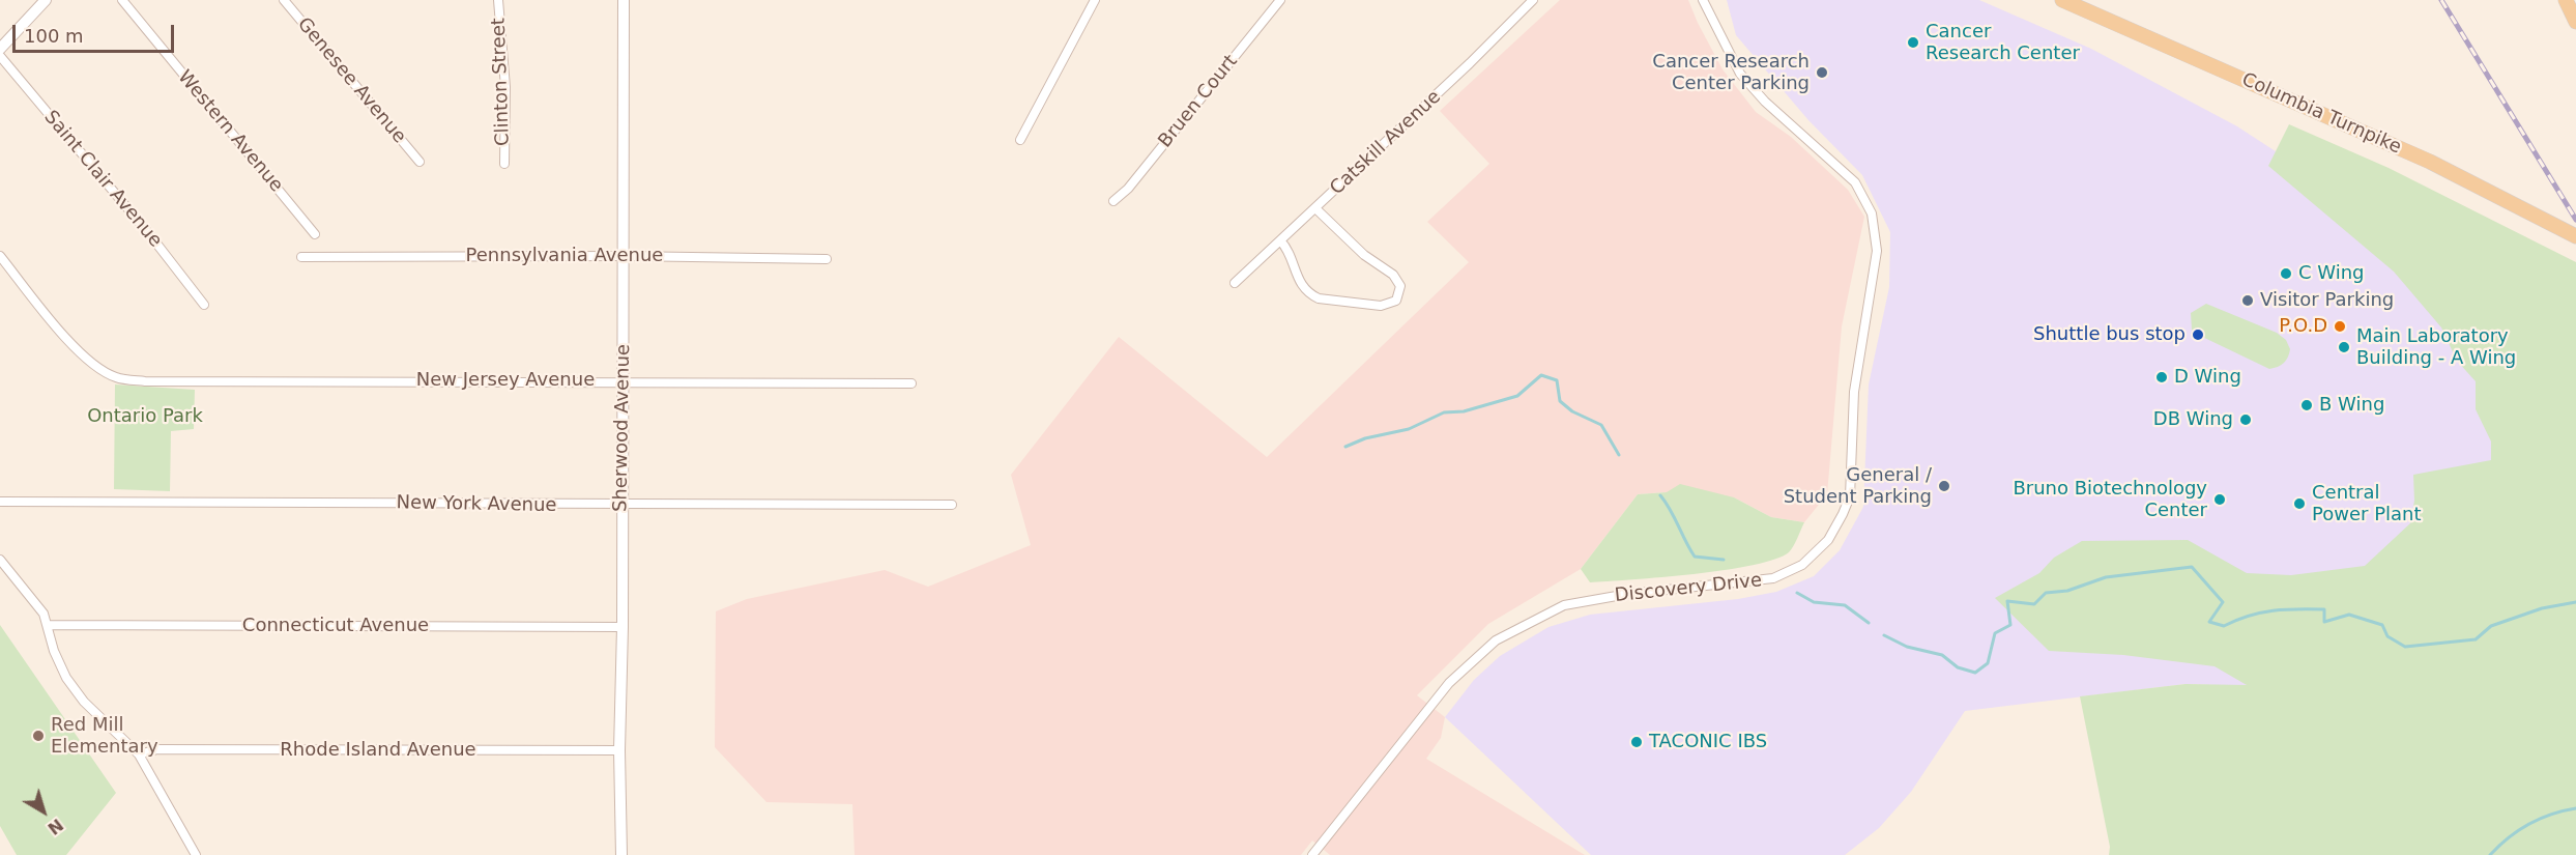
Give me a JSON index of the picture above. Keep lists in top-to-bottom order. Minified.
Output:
{"streets":{"main road":["Columbia Turnpike"],"street":["Genesee Avenue","Clinton Street","Bruen Court","Western Avenue","Catskill Avenue","Saint Clair Avenue","Pennsylvania Avenue","New Jersey Avenue","Sherwood Avenue","New York Avenue","Discovery Drive","Connecticut Avenue","Rhode Island Avenue"]},"crossings":[["Pennsylvania Avenue","Sherwood Avenue"],["New Jersey Avenue","Sherwood Avenue"],["Sherwood Avenue","New York Avenue"],["Sherwood Avenue","Connecticut Avenue"],["Sherwood Avenue","Rhode Island Avenue"]],"parks":["Ontario Park"],"places":["Cancer Research Center","Cancer Research Center Parking","C Wing","Visitor Parking","P.O.D","Shuttle bus stop","Main Laboratory Building - A Wing","D Wing","B Wing","DB Wing","General / Student Parking","Bruno Biotechnology Center","Central Power Plant","Red Mill Elementary","TACONIC IBS"],"scale_bar":"100 m","north":"bottom right"}
